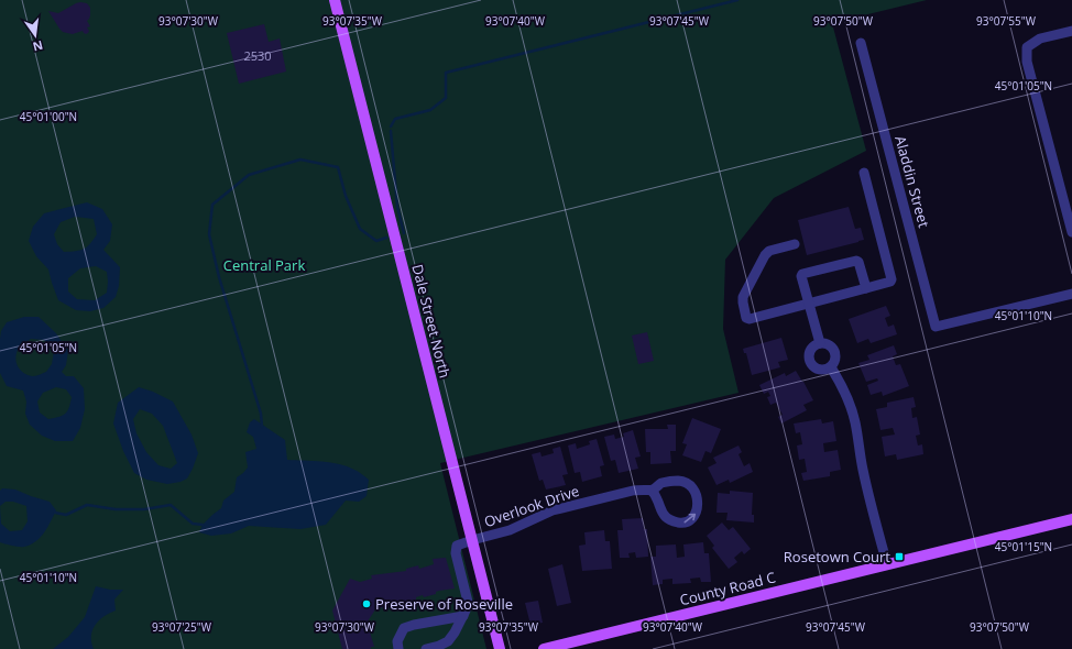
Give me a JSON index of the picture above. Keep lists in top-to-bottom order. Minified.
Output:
{"streets":{"main road":["Dale Street North","County Road C"],"street":["Aladdin Street","Overlook Drive"]},"crossings":[["Dale Street North","Overlook Drive"]],"parks":["Central Park"],"places":{"transit":["Rosetown Court"],"other":["Preserve of Roseville"]},"house_numbers":["2530"],"north":"bottom","coordinates":["93°07'30\"W","93°07'35\"W","93°07'40\"W","93°07'45\"W","93°07'50\"W","93°07'55\"W","45°01'05\"N","45°01'00\"N","45°01'10\"N","45°01'15\"N","93°07'25\"W"]}
